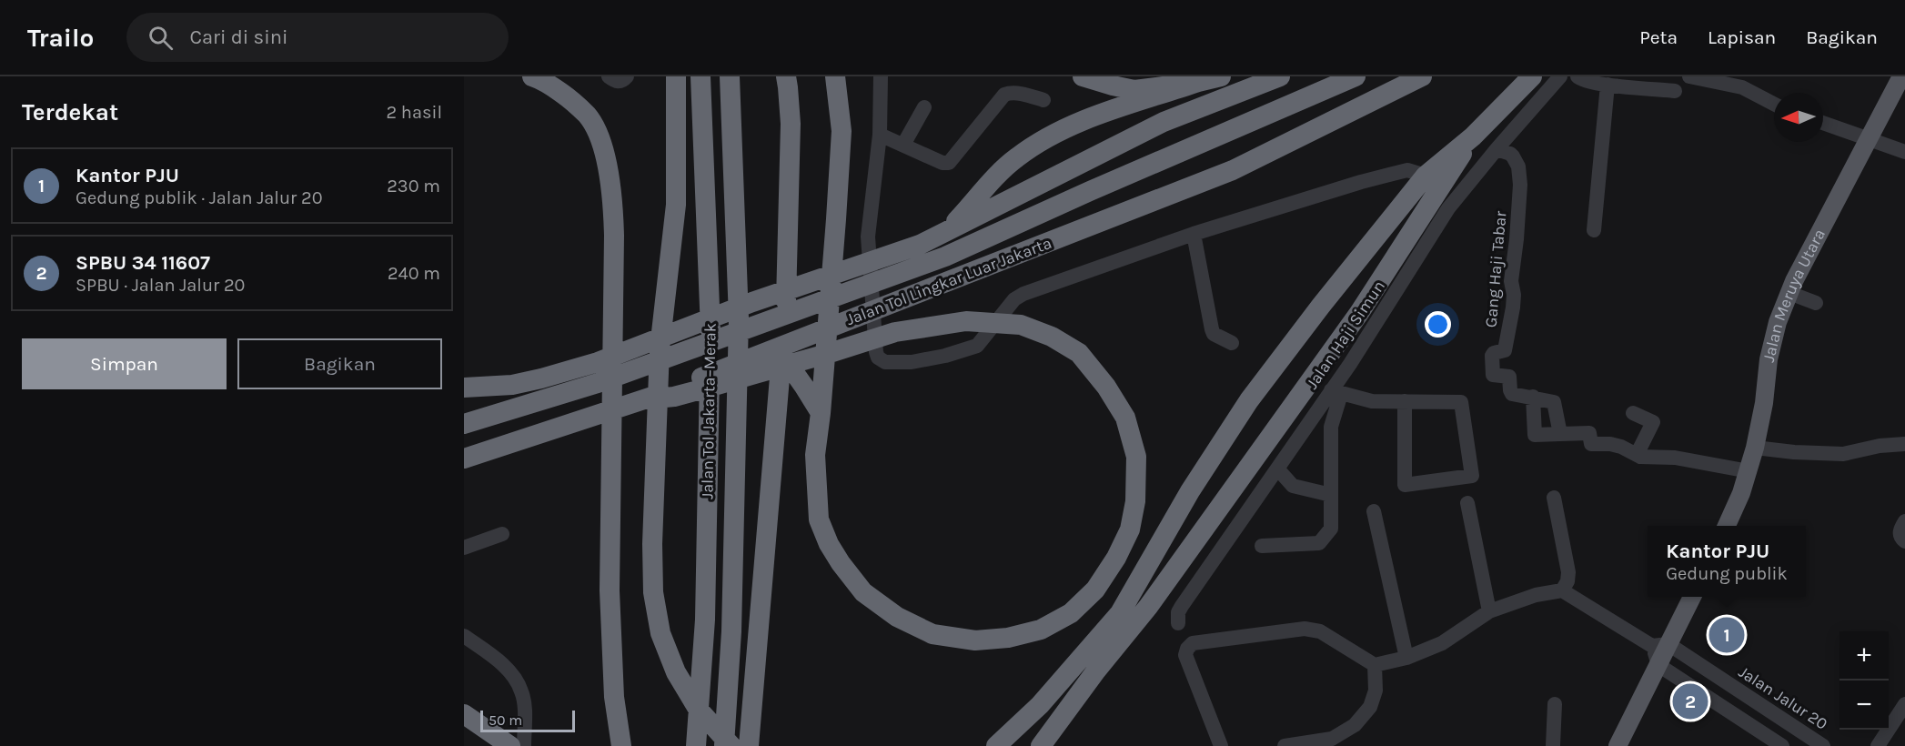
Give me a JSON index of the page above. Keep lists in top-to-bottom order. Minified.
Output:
{"streets":{"highway":["Jalan Tol Lingkar Luar Jakarta","Jalan Tol Jakarta–Merak"],"main road":["Jalan Meruya Utara"],"street":["Gang Haji Tabar","Jalan Haji Simun","Jalan Jalur 20"]},"crossings":[["Gang Haji Tabar","Jalan Haji Simun"]],"scale_bar":"50 m","north":"left","page":{"header":"Trailo","search":"Cari di sini","nav":["Peta","Lapisan","Bagikan"],"heading":["Terdekat","2 hasil"],"list":[{"mark":"1","name":"Kantor PJU","note":"Gedung publik · Jalan Jalur 20","value":"230 m"},{"mark":"2","name":"SPBU 34 11607","note":"SPBU · Jalan Jalur 20","value":"240 m"}],"buttons":["Simpan","Bagikan"],"popup":["Kantor PJU","Gedung publik"],"pins":["1","2"],"map_buttons":["+","−"],"scale":"50 m"}}
